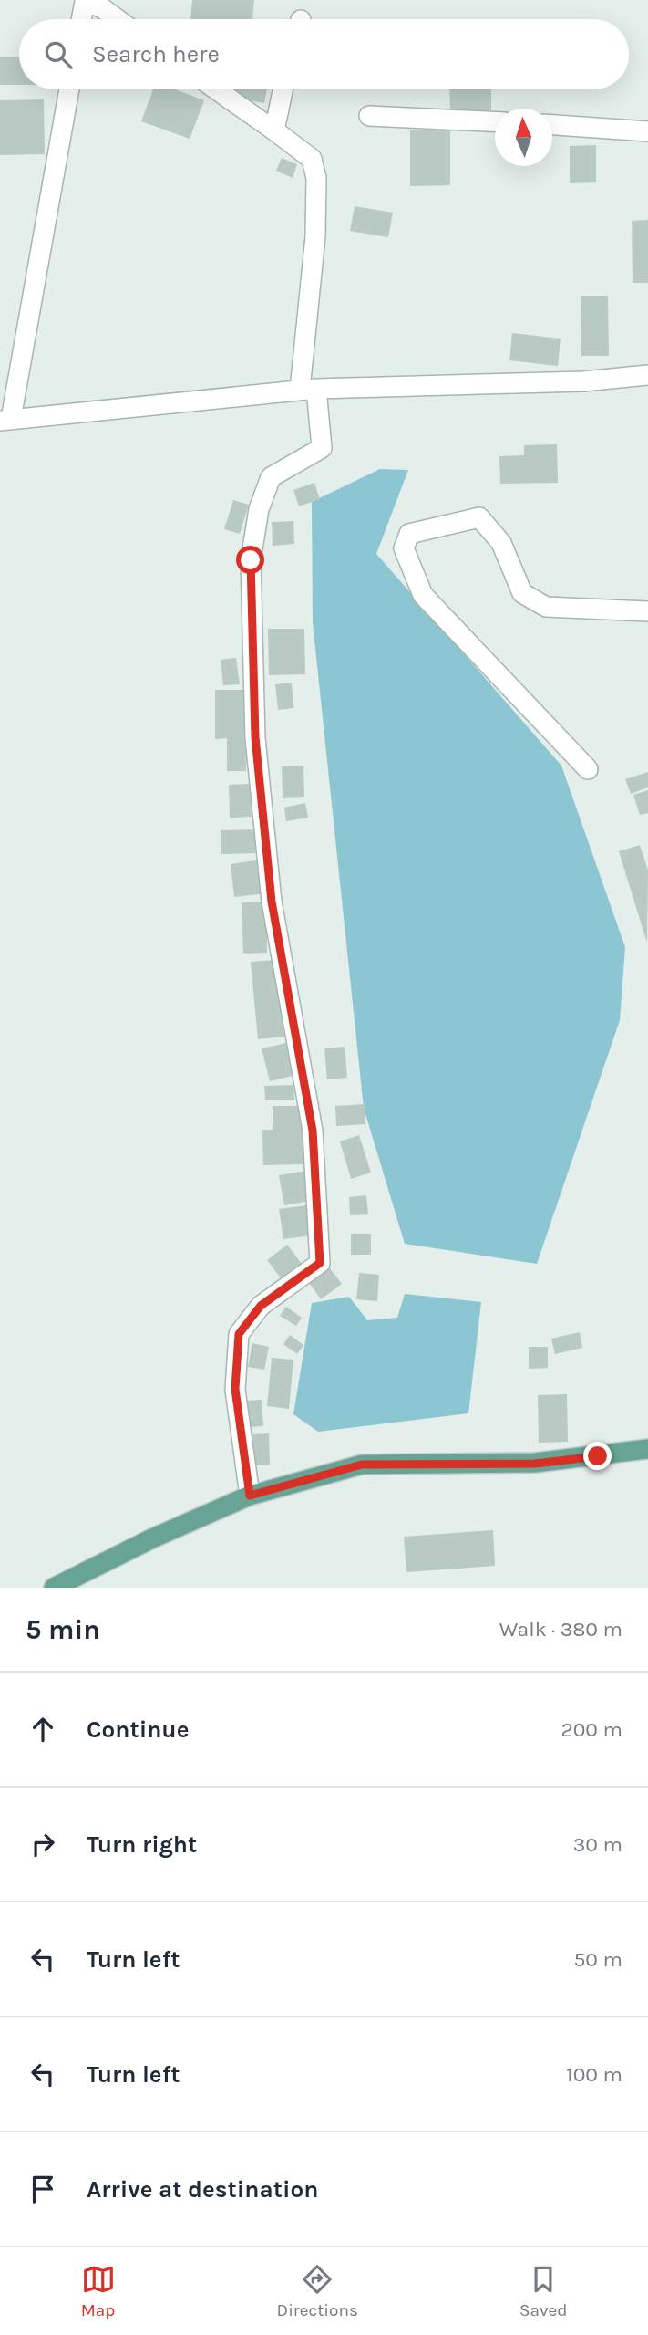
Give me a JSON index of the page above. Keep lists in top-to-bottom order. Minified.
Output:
{"north":"top","page":{"search":"Search here","heading":["5 min","Walk · 380 m"],"list":[["Continue","200 m"],["Turn right","30 m"],["Turn left","50 m"],["Turn left","100 m"],"Arrive at destination"],"nav":["Map","Directions","Saved"]}}
